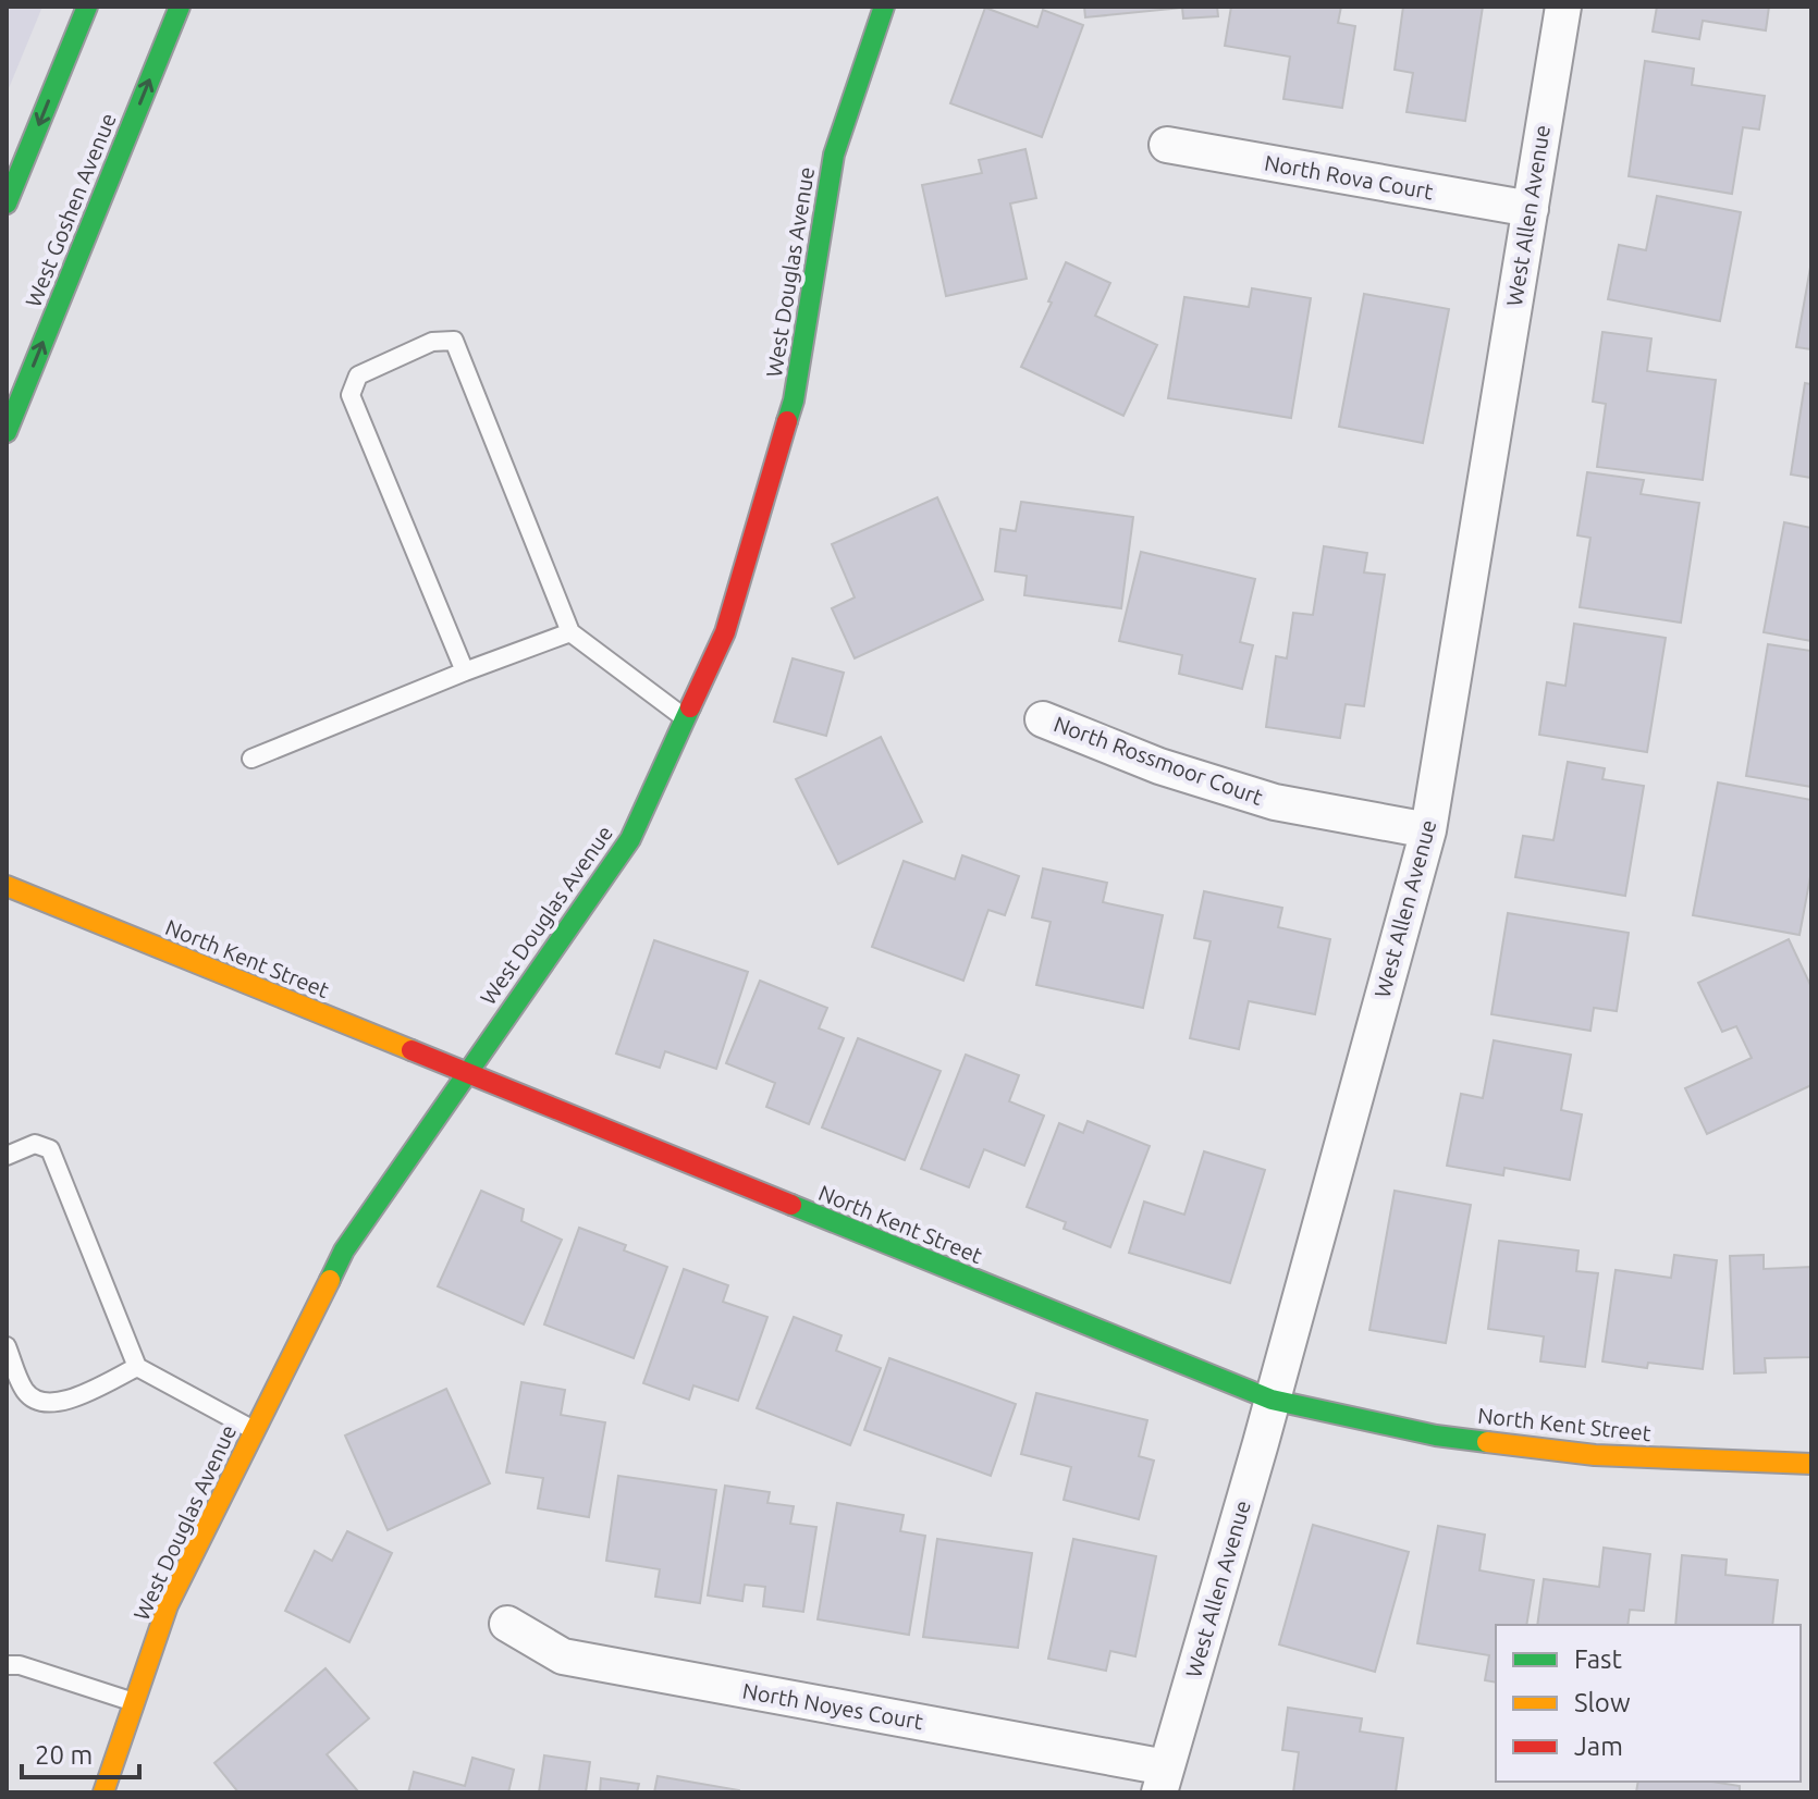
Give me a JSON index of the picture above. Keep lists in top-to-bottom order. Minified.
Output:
{"streets":{"street":["North Rova Court","West Goshen Avenue","West Allen Avenue","West Douglas Avenue","North Rossmoor Court","North Kent Street","North Noyes Court"]},"crossings":[["North Rova Court","West Allen Avenue"],["West Allen Avenue","North Rossmoor Court"],["West Allen Avenue","North Kent Street"],["West Allen Avenue","North Noyes Court"],["West Douglas Avenue","North Kent Street"]],"legend":["Fast","Slow","Jam"],"scale_bar":"20 m"}
